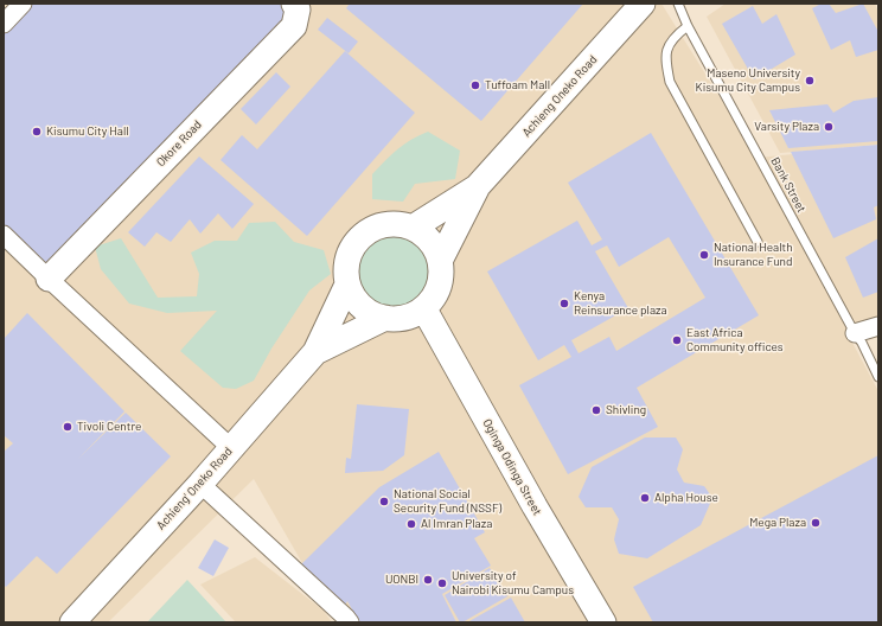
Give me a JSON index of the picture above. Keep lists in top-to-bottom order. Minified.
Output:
{"streets":{"main road":["Achieng Oneko Road","Okore Road","Oginga Odinga Street","Achieng' Oneko Road"],"lane":["Bank Street"]},"crossings":[["Achieng Oneko Road","Oginga Odinga Street"],["Achieng Oneko Road","Achieng' Oneko Road"],["Oginga Odinga Street","Achieng' Oneko Road"]],"places":["Maseno University Kisumu City Campus","Tuffoam Mall","Varsity Plaza","Kisumu City Hall","National Health Insurance Fund","Kenya Reinsurance plaza","East Africa Community offices","Shivling","Tivoli Centre","Alpha House","National Social Security Fund (NSSF)","Mega Plaza","Al Imran Plaza","UONBI","University of Nairobi Kisumu Campus"]}
